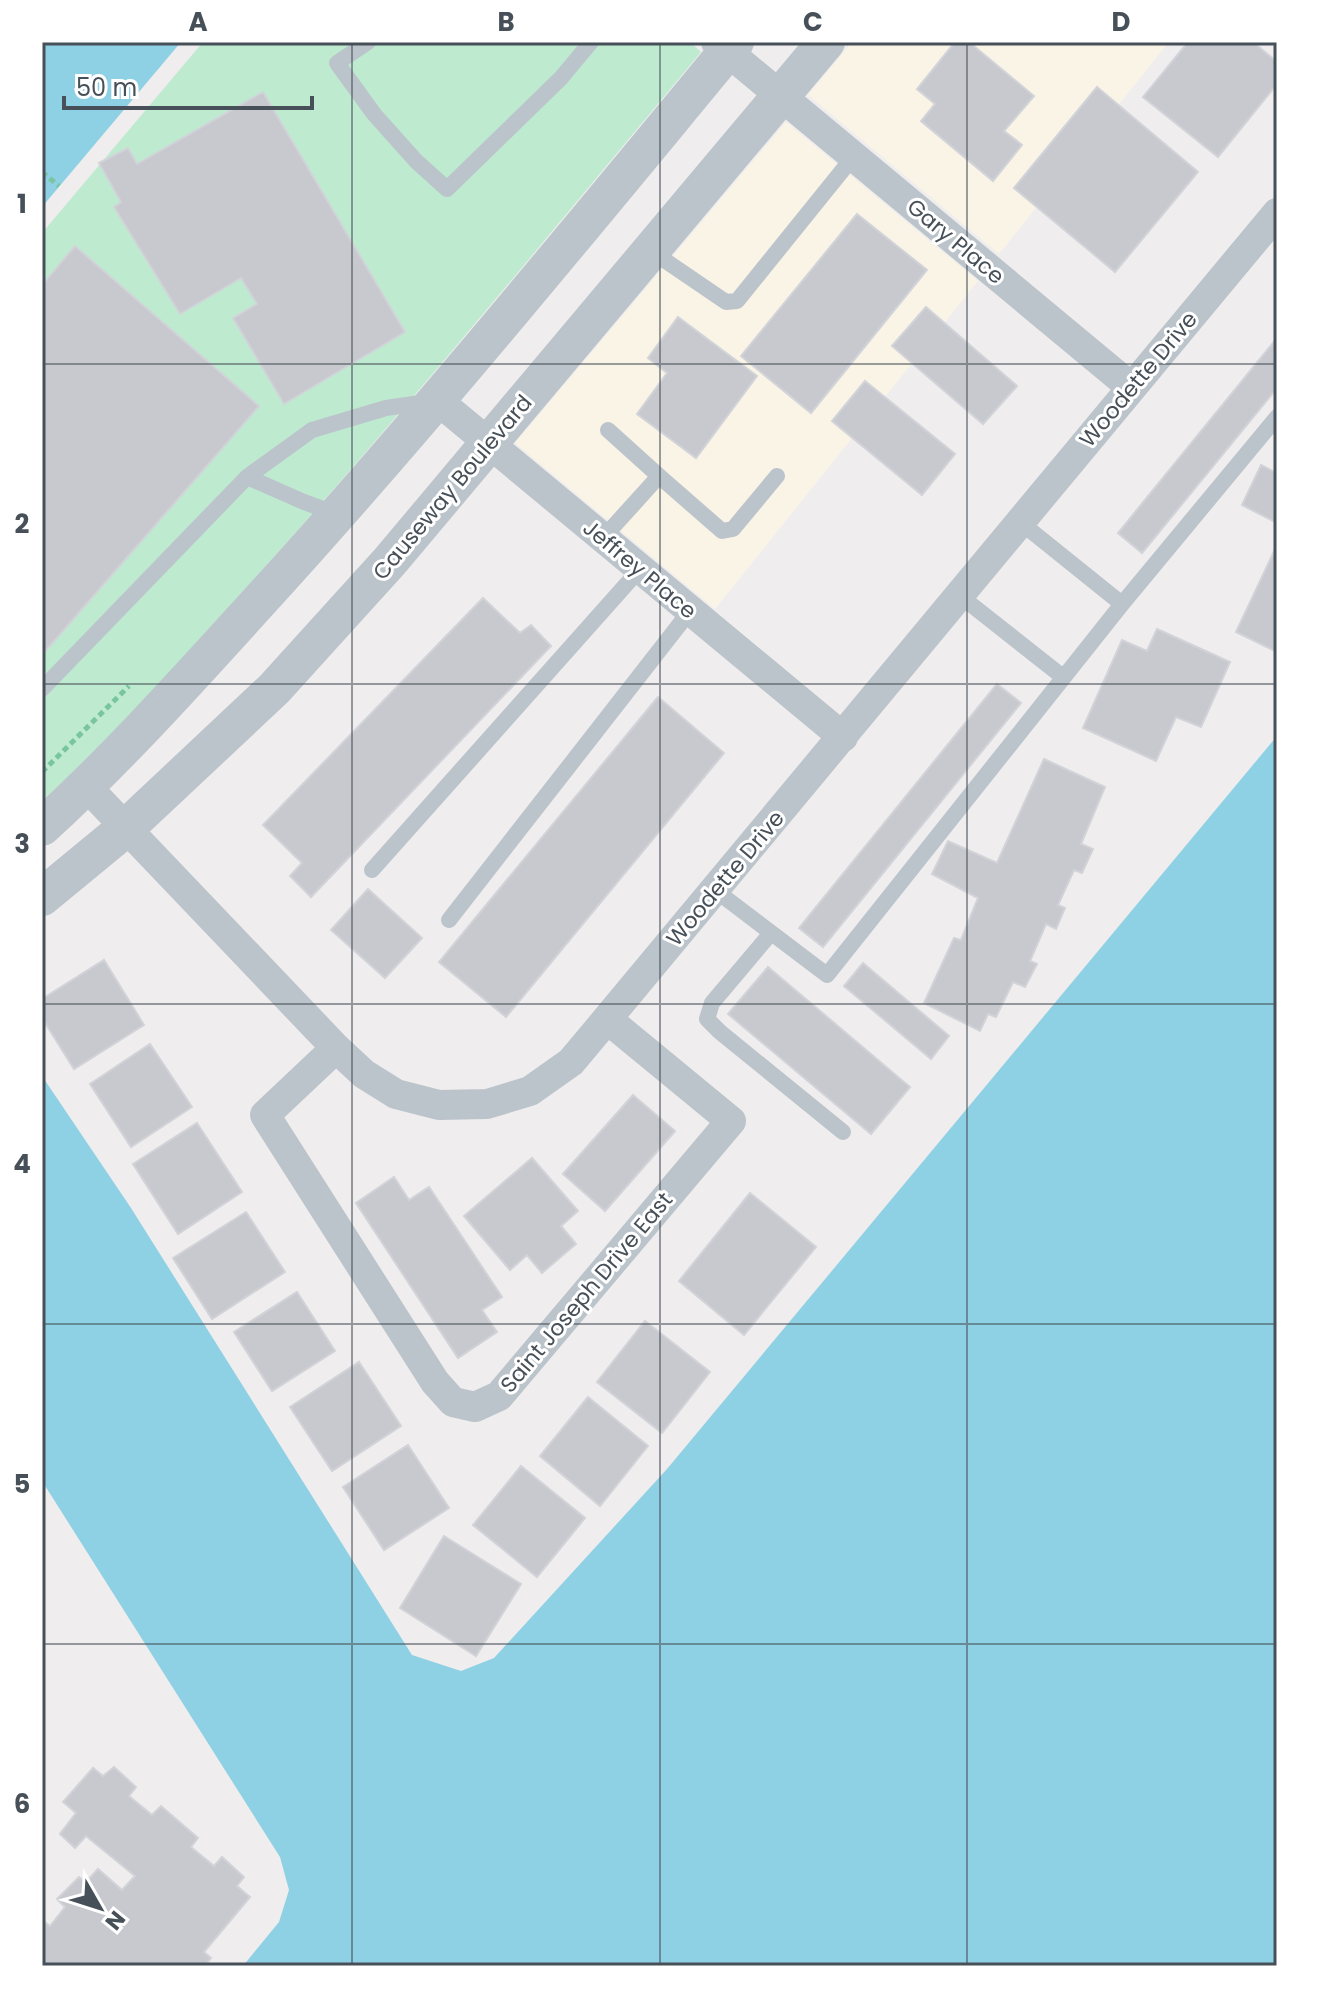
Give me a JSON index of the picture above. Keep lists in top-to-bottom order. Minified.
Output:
{"streets":{"street":["Gary Place","Woodette Drive","Causeway Boulevard","Jeffrey Place","Saint Joseph Drive East"]},"crossings":[["Gary Place","Woodette Drive"],["Gary Place","Causeway Boulevard"],["Woodette Drive","Causeway Boulevard"],["Woodette Drive","Jeffrey Place"],["Woodette Drive","Saint Joseph Drive East"],["Causeway Boulevard","Jeffrey Place"]],"scale_bar":"50 m","north":"bottom right","grid":{"columns":["A","B","C","D"],"rows":["1","2","3","4","5","6"]}}
